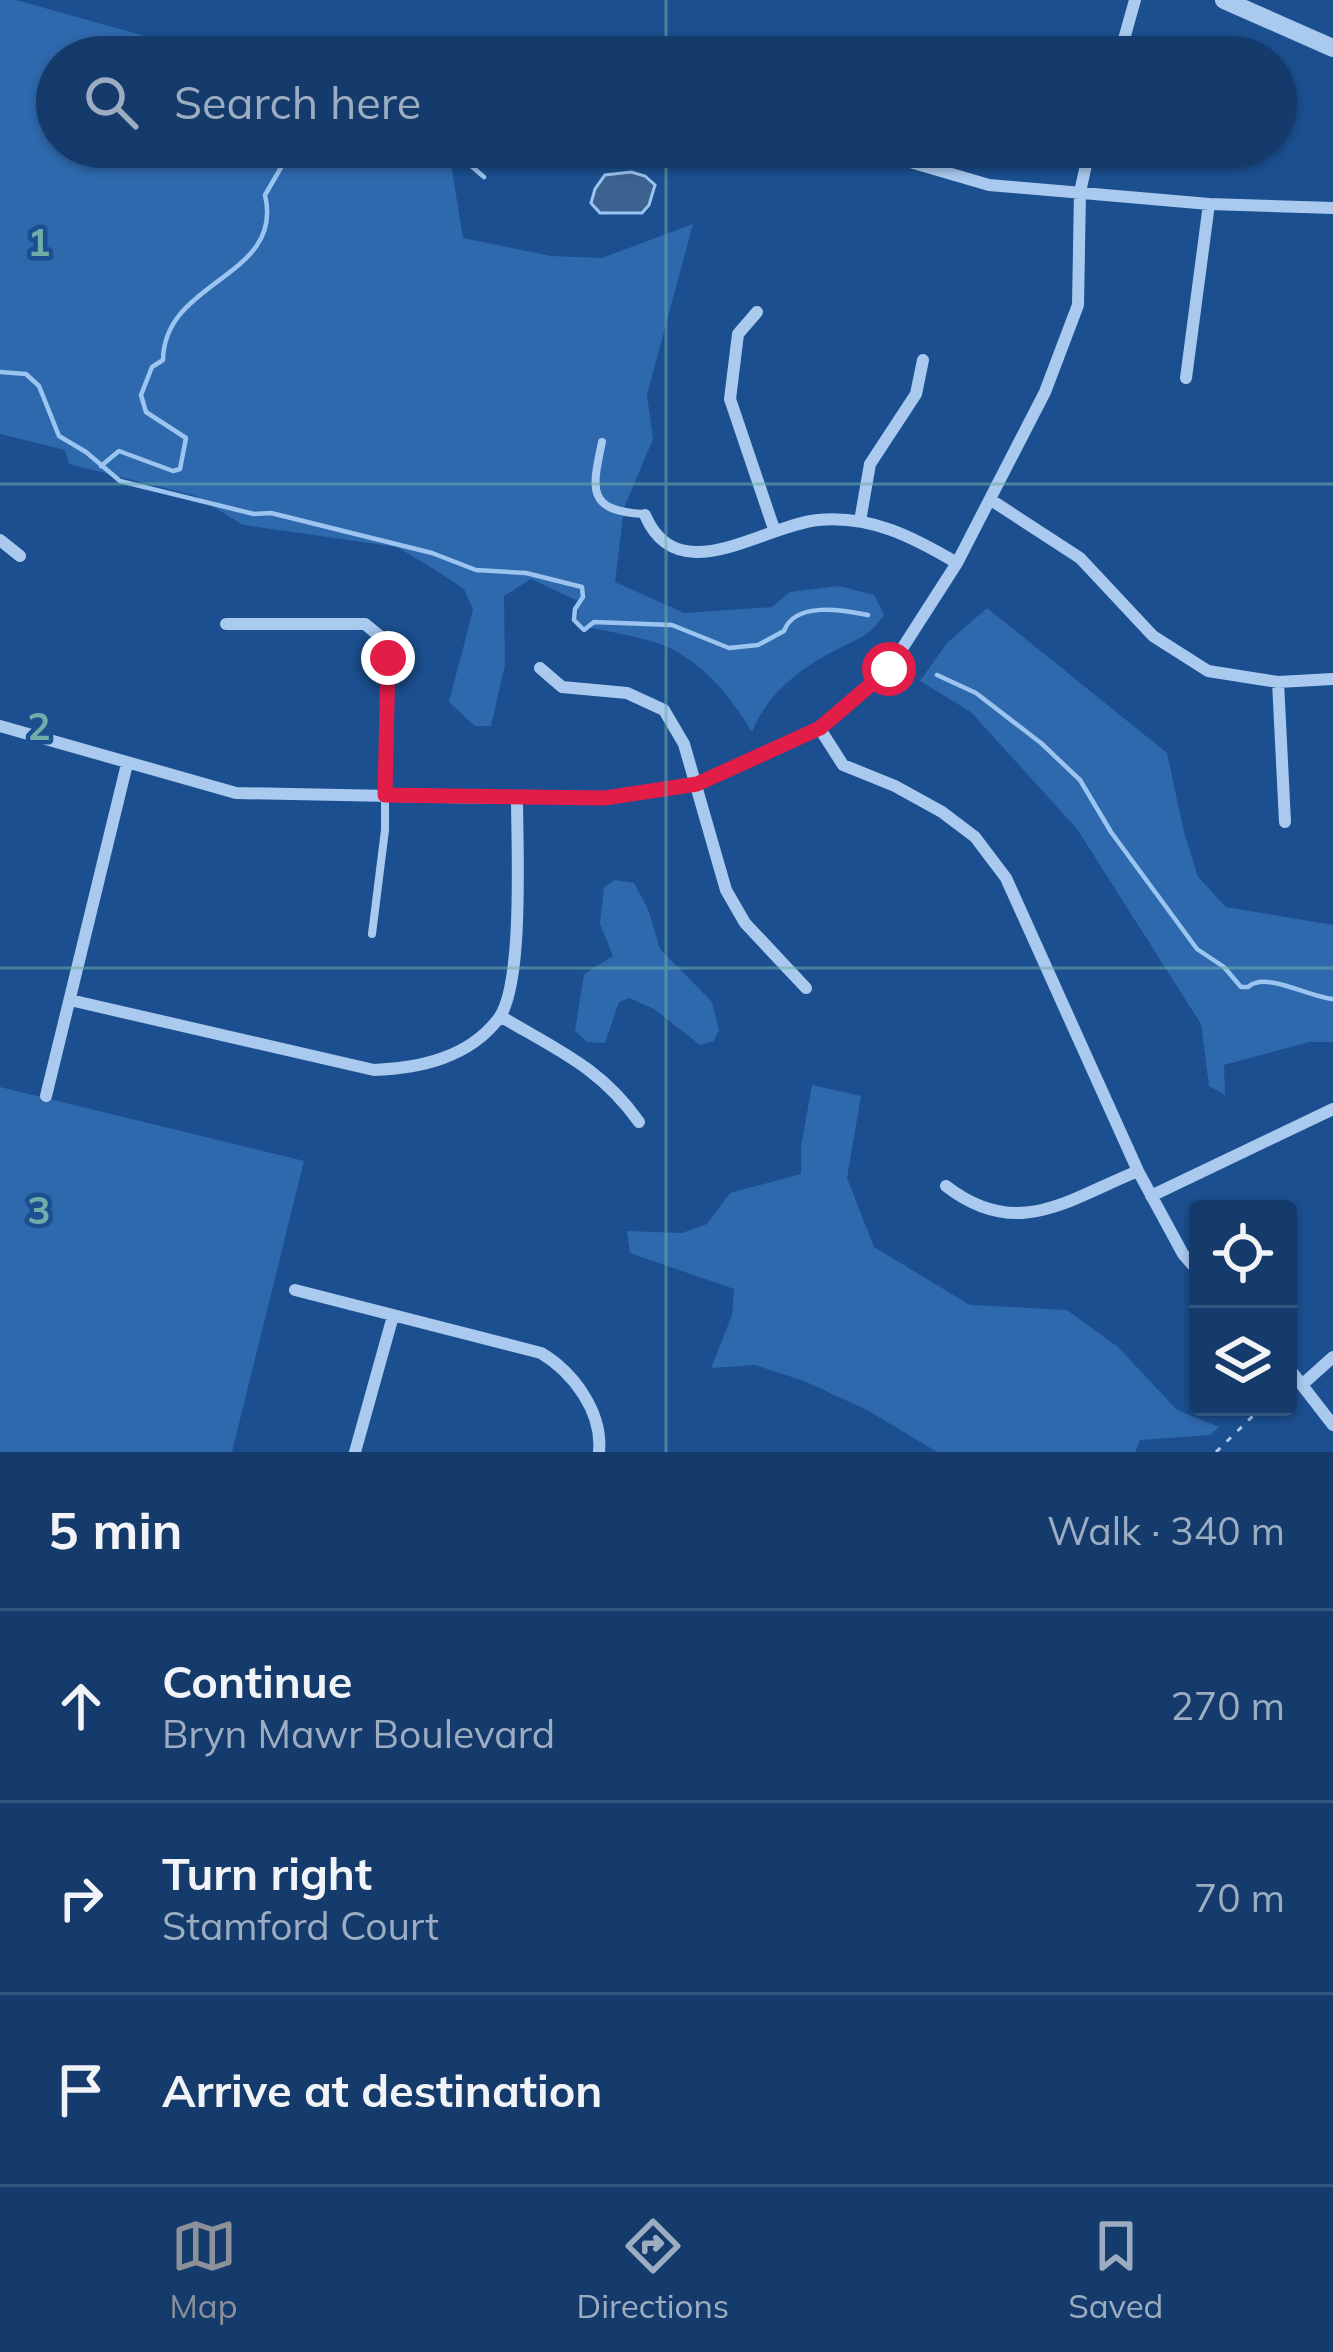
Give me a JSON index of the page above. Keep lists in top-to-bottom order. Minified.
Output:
{"page":{"search":"Search here","heading":["5 min","Walk · 340 m"],"list":[["Continue","Bryn Mawr Boulevard","270 m"],["Turn right","Stamford Court","70 m"],"Arrive at destination"],"nav":["Map","Directions","Saved"]},"grid":{"rows":["1","2","3"]}}
